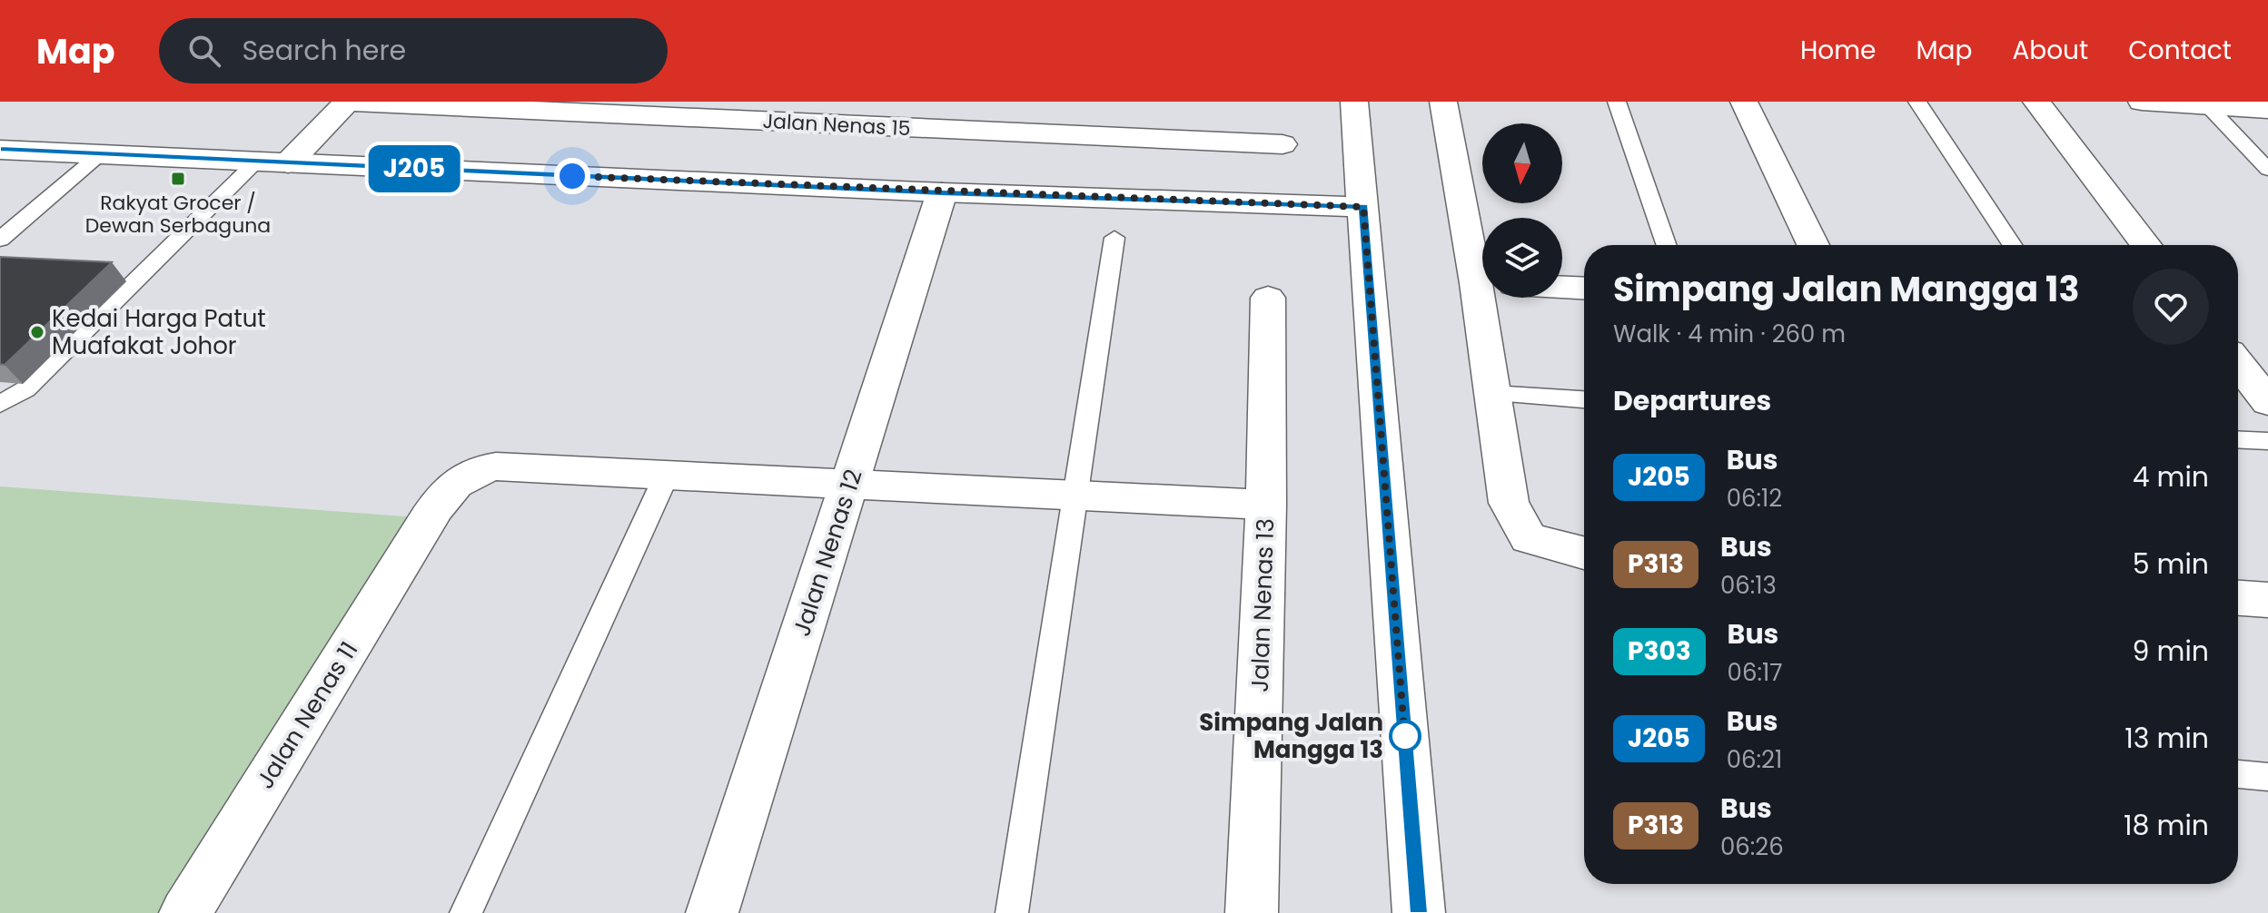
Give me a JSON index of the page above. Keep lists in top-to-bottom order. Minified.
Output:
{"streets":{"street":["Jalan Nenas 15","Jalan Nenas 12","Jalan Nenas 13","Jalan Nenas 11"]},"crossings":[["Jalan Nenas 12","Jalan Nenas 11"],["Jalan Nenas 13","Jalan Nenas 11"]],"places":{"transit":["Rakyat Grocer / Dewan Serbaguna"],"other":["Kedai Harga Patut Muafakat Johor","Simpang Jalan Mangga 13"]},"lines":["bus line J205"],"north":"bottom","page":{"header":"Map","search":"Search here","nav":["Home","Map","About","Contact"],"on_map":"J205","heading":[["Simpang Jalan Mangga 13","Walk · 4 min · 260 m"],"Departures"],"list":[{"mark":"J205","name":"Bus","note":"06:12","value":"4 min"},{"mark":"P313","name":"Bus","note":"06:13","value":"5 min"},{"mark":"P303","name":"Bus","note":"06:17","value":"9 min"},{"mark":"J205","name":"Bus","note":"06:21","value":"13 min"},{"mark":"P313","name":"Bus","note":"06:26","value":"18 min"}]}}
